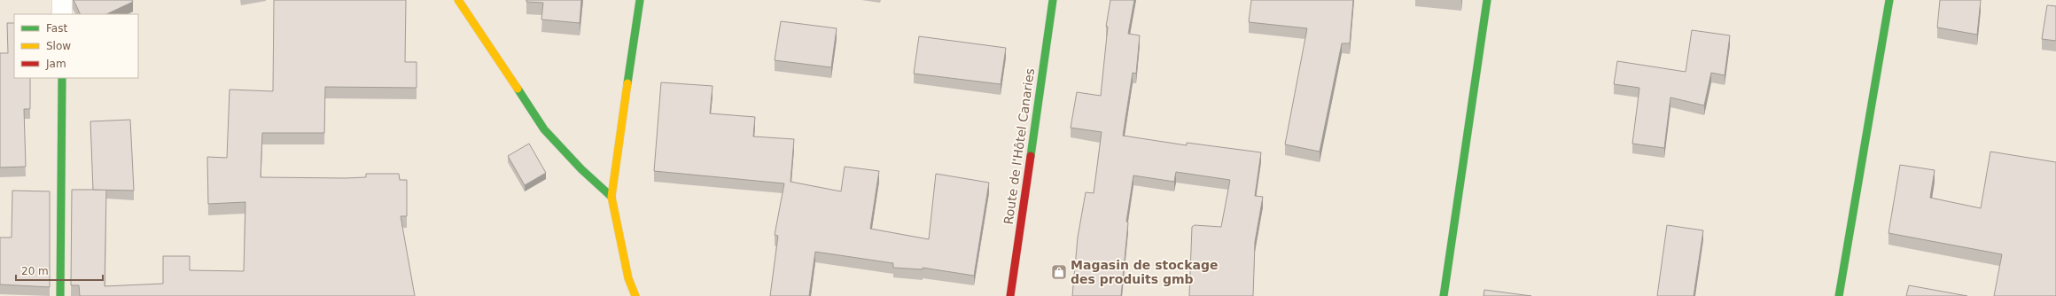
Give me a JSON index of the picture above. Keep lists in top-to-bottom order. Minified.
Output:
{"streets":{"street":["Route de l'Hôtel Canaries"]},"places":{"shop":["Magasin de stockage des produits gmb"]},"legend":["Fast","Slow","Jam"],"scale_bar":"20 m"}
